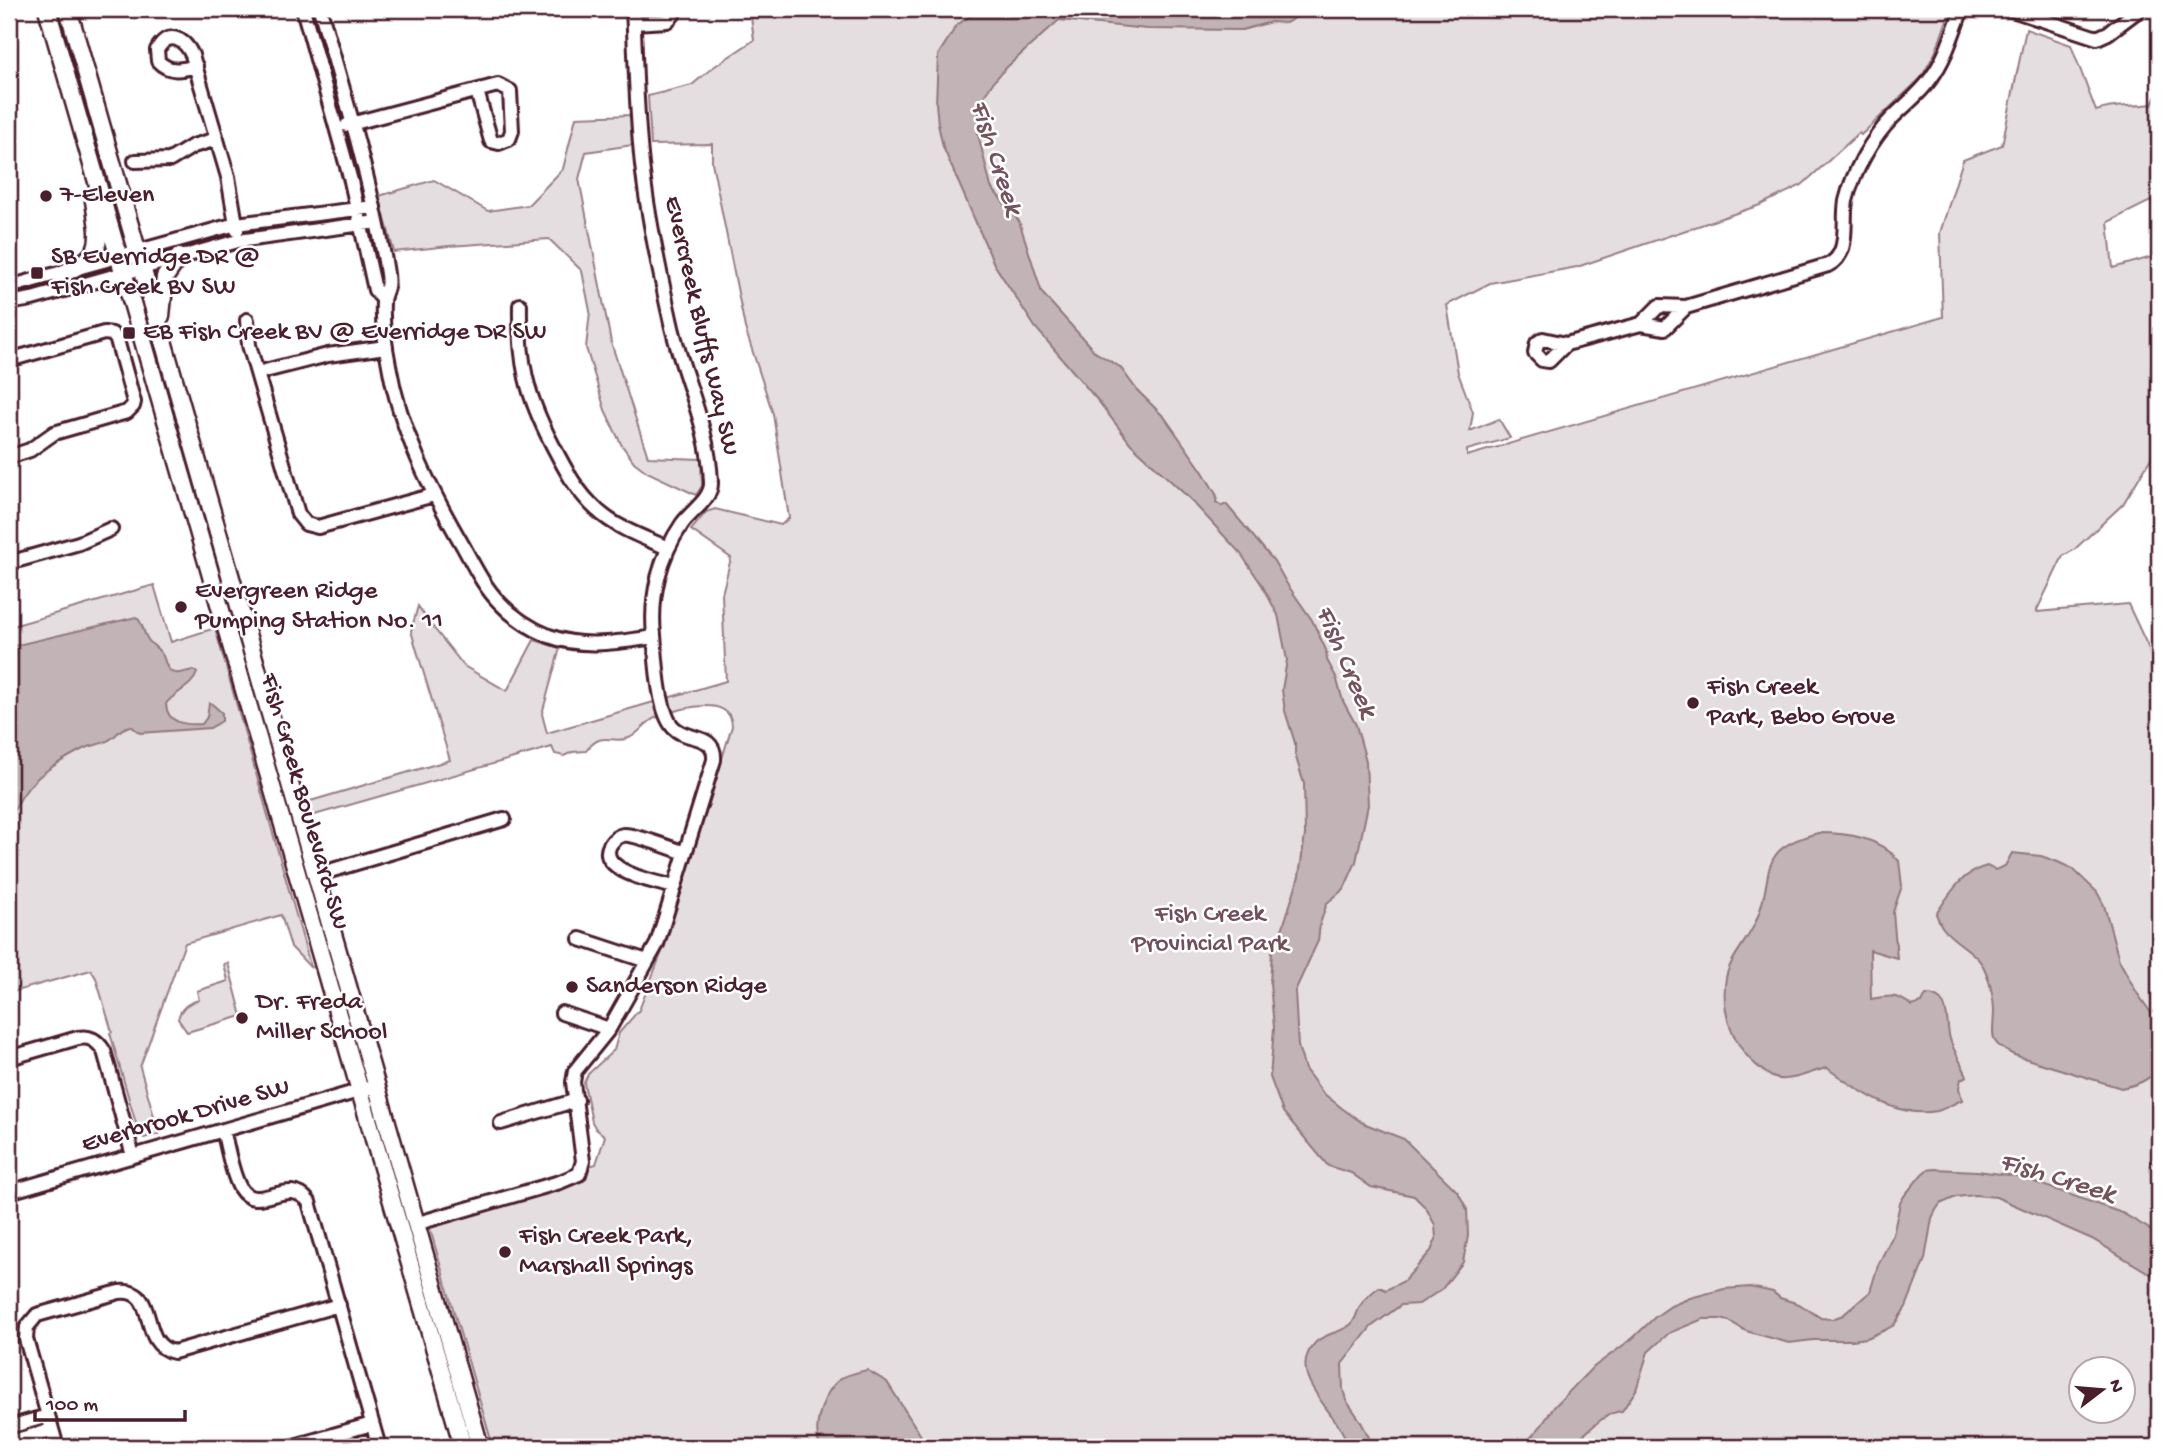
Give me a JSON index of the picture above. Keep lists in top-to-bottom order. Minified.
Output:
{"streets":{"main road":["Fish Creek Boulevard SW"],"street":["Evercreek Bluffs Way SW","Everbrook Drive SW"]},"crossings":[["Fish Creek Boulevard SW","Everbrook Drive SW"]],"water":["Fish Creek"],"parks":["Fish Creek Provincial Park"],"places":{"other":["7-Eleven","Evergreen Ridge Pumping Station No. 11","Fish Creek Park, Bebo Grove","Sanderson Ridge","Dr. Freda Miller School","Fish Creek Park, Marshall Springs"],"transit":["SB Everridge DR @ Fish Creek BV SW","EB Fish Creek BV @ Everridge DR SW"]},"scale_bar":"100 m","north":"right"}
